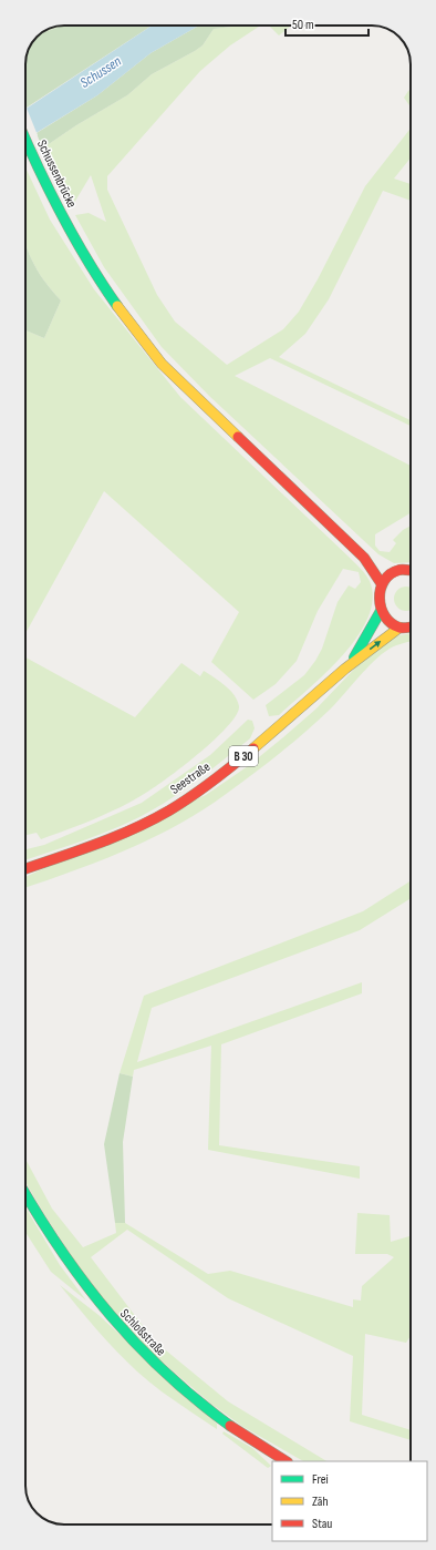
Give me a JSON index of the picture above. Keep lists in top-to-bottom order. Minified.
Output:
{"streets":{"main road":["Schussenbrücke","B 30","Seestraße","Schloßstraße"]},"water":["Schussen"],"legend":["Frei","Zäh","Stau"],"scale_bar":"50 m"}
